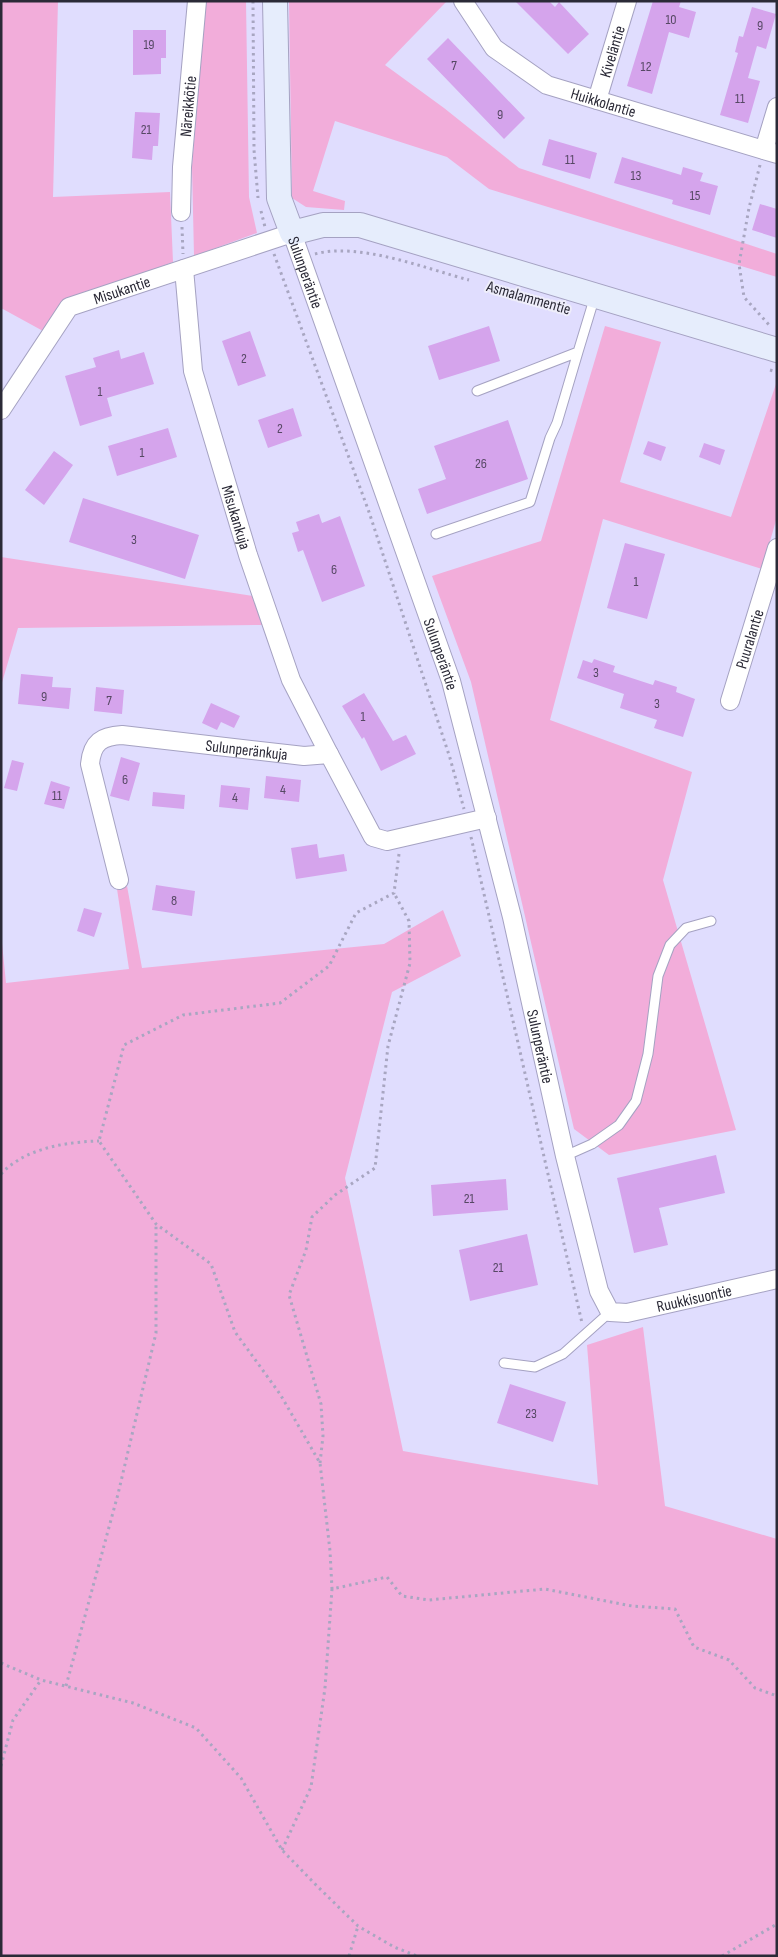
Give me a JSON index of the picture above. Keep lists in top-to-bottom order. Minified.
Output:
{"streets":{"street":["Kiveläntie","Huikkolantie","Näreikkötie","Sulunperäntie","Misukantie","Asmalammentie","Misukankuja","Puuralantie","Sulunperänkuja","Ruukkisuontie"]},"crossings":[["Kiveläntie","Huikkolantie"],["Sulunperäntie","Misukantie"],["Sulunperäntie","Asmalammentie"],["Sulunperäntie","Ruukkisuontie"],["Misukantie","Asmalammentie"],["Misukantie","Misukankuja"],["Misukankuja","Sulunperänkuja"]],"house_numbers":["10","9","19","7","12","11","9","21","11","13","15","2","1","2","1","26","3","6","1","3","9","7","3","1","6","4","11","4","8","21","21","23"]}
